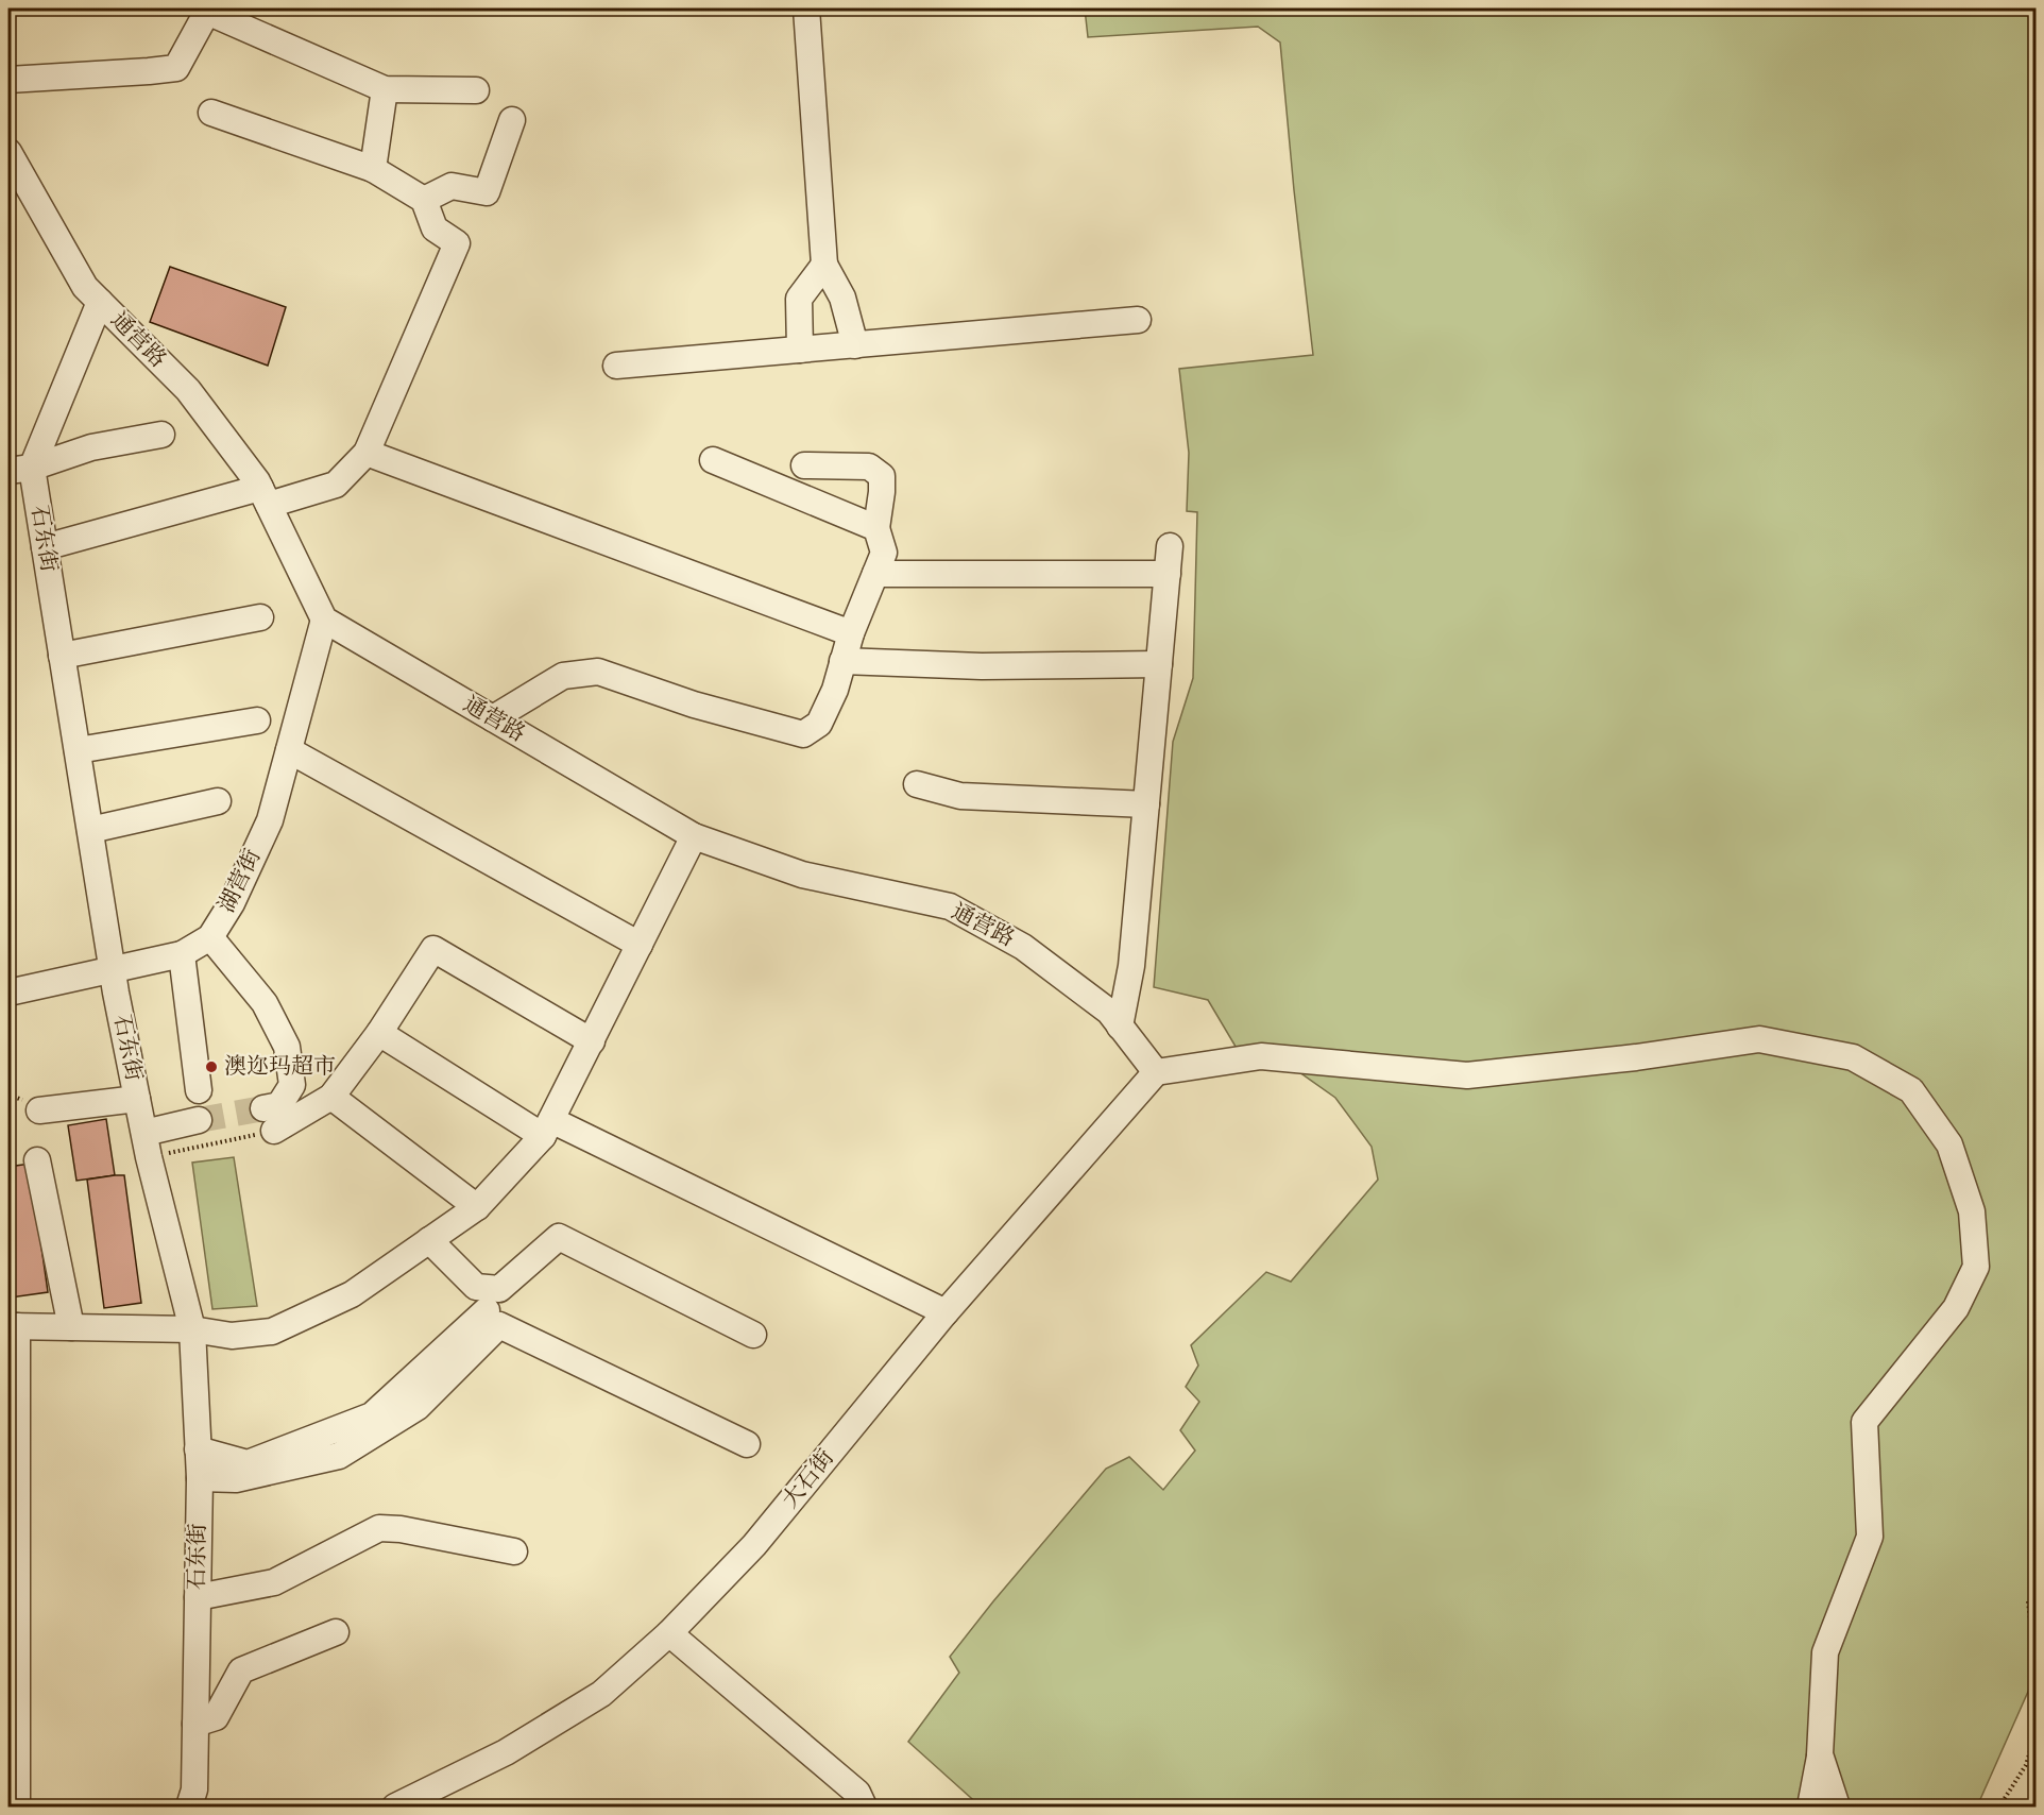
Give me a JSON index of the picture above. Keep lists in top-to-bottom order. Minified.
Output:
{"streets":{"street":["通营路","石东街","湖营街","大石街"]},"crossings":[["通营路","湖营街"],["通营路","大石街"],["石东街","湖营街"]],"places":["澳迩玛超市"]}
